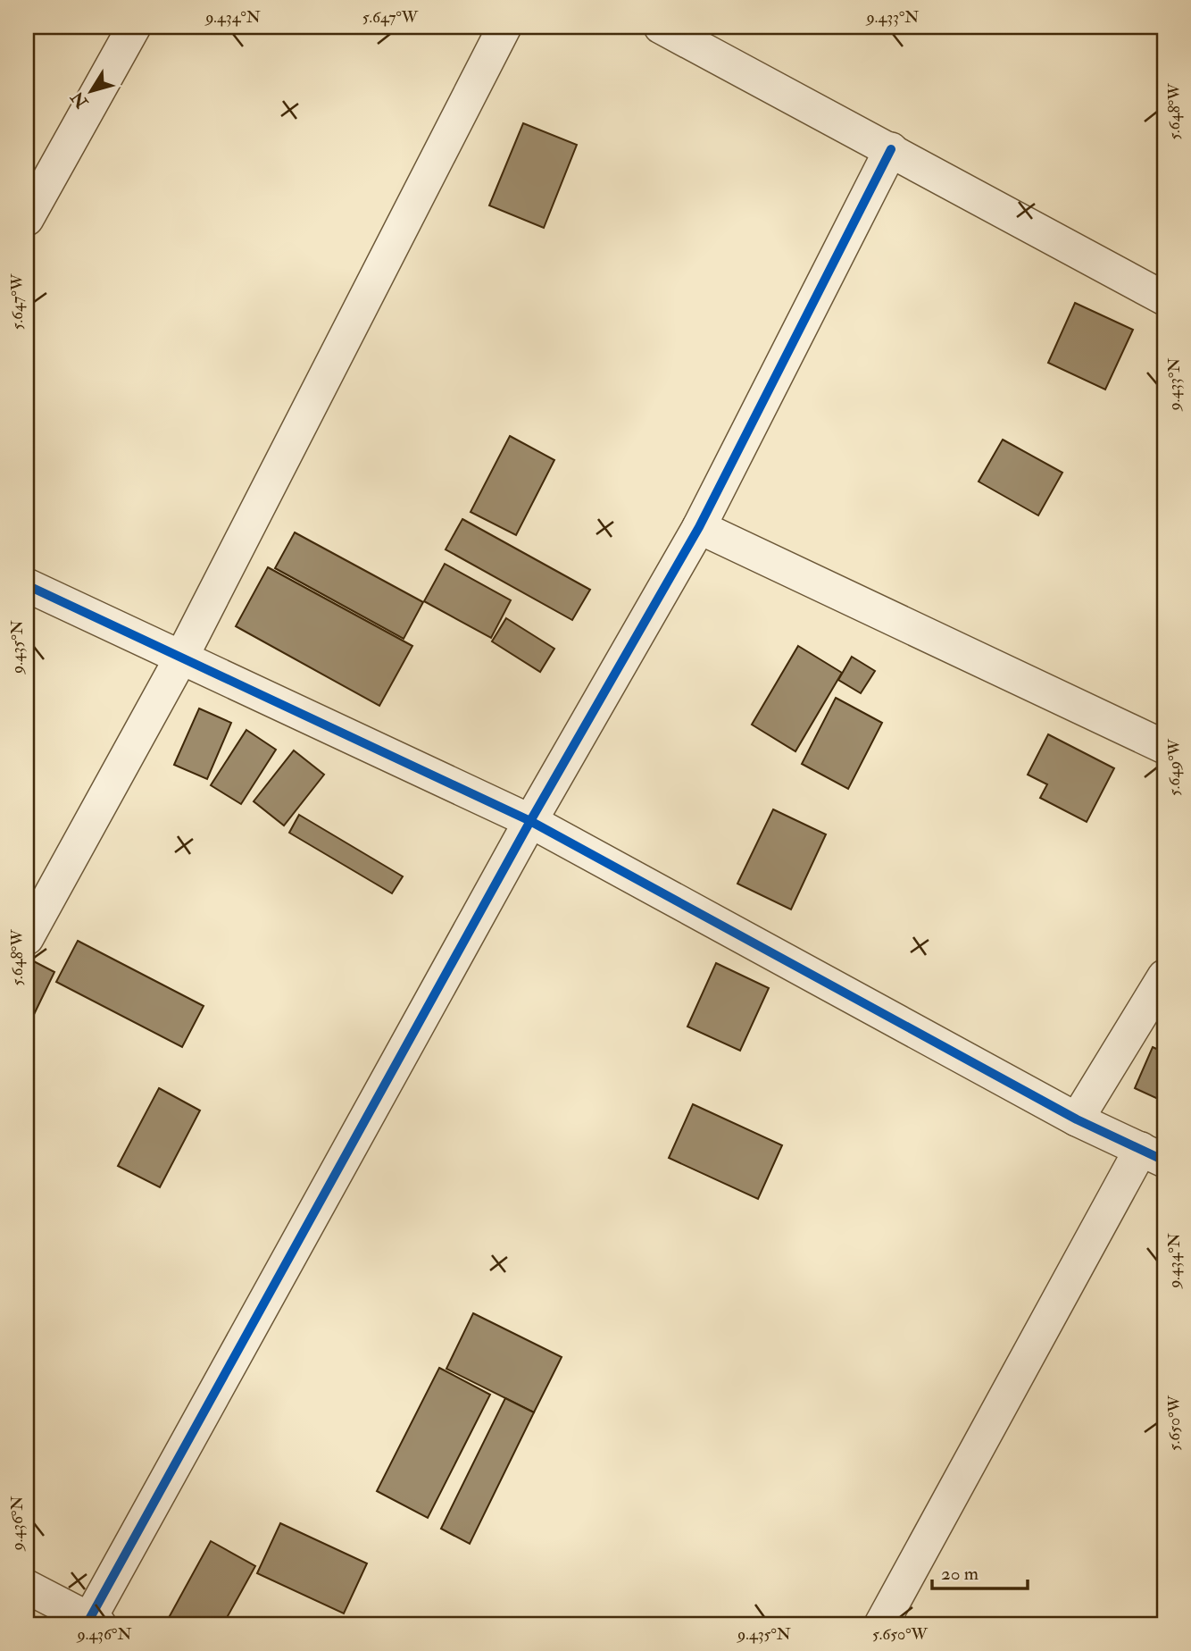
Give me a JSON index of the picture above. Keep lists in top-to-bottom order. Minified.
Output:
{"scale_bar":"20 m","north":"bottom left","coordinates":["9.434°N","5.647°W","9.433°N","5.648°W","9.435°N","5.649°W","5.650°W","9.436°N"]}
